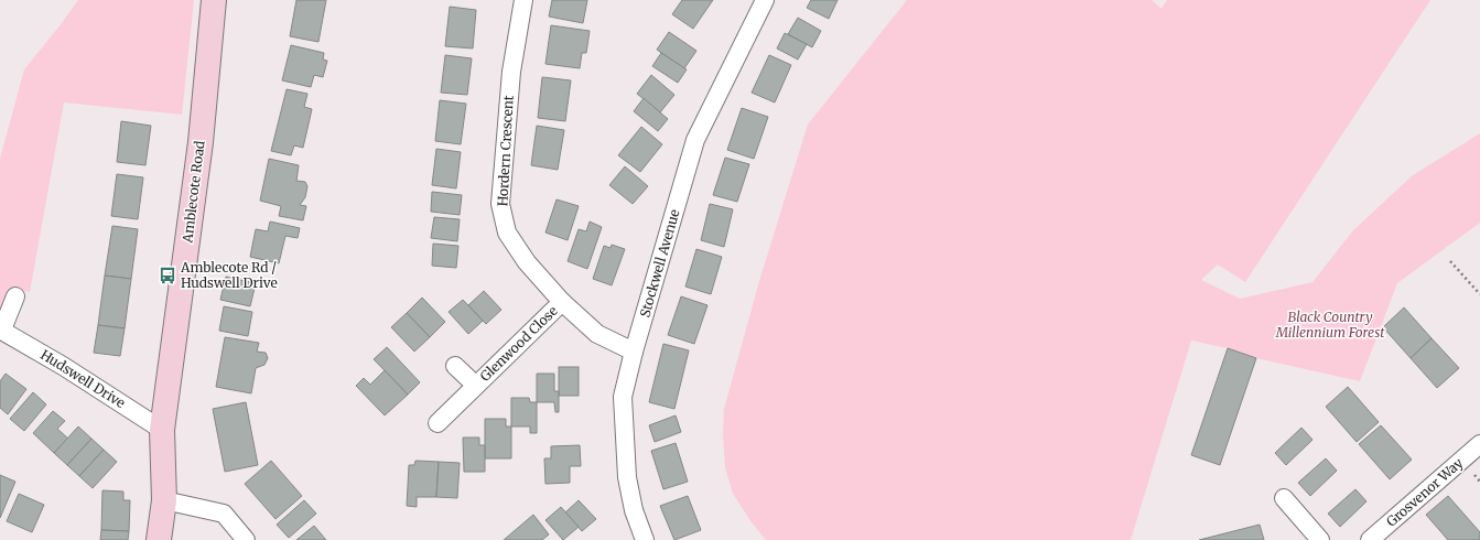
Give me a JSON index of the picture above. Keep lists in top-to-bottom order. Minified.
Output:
{"streets":{"street":["Hordern Crescent","Amblecote Road","Stockwell Avenue","Glenwood Close","Hudswell Drive","Grosvenor Way"]},"crossings":[["Hordern Crescent","Stockwell Avenue"],["Hordern Crescent","Glenwood Close"],["Amblecote Road","Hudswell Drive"]],"parks":["Black Country Millennium Forest"],"places":{"bus stop":["Amblecote Rd / Hudswell Drive"]}}
